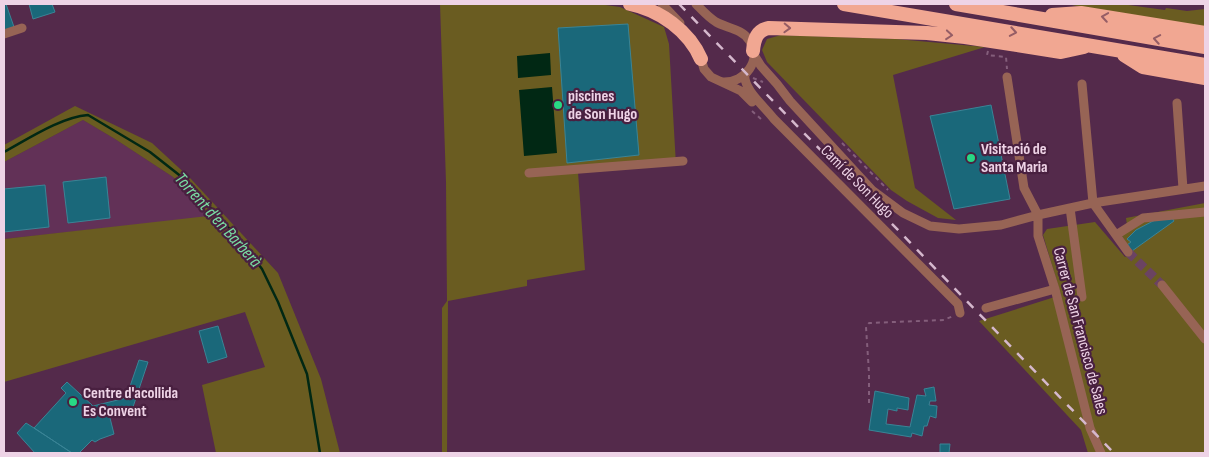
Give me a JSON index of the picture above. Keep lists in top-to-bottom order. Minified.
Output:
{"streets":{"street":["Camí de Son Hugo","Carrer de San Francisco de Sales"]},"water":["Torrent d'en Barberà"],"places":["piscines de Son Hugo","Visitació de Santa Maria","Centre d'acollida Es Convent"]}
